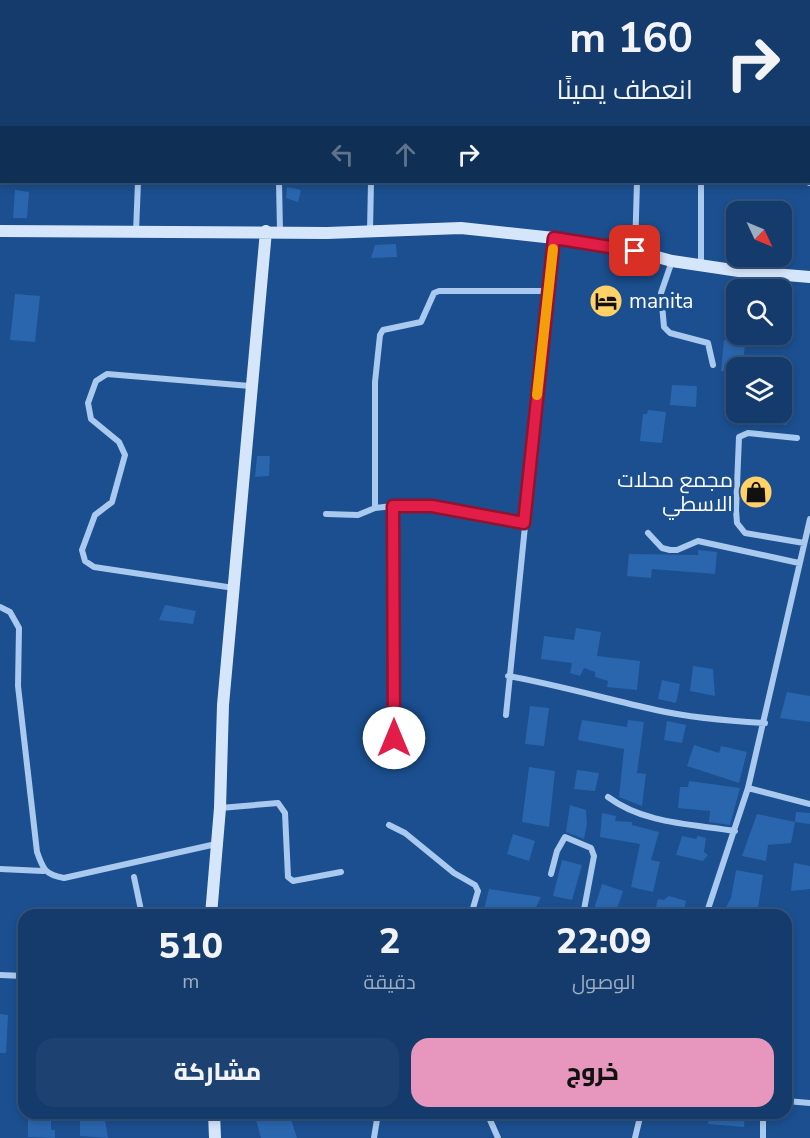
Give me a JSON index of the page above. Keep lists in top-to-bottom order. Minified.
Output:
{"places":{"hotel":["manita"],"shop":["مجمع محلات الاسطي"]},"north":"bottom right","page":{"turn":["160 m","انعطف يمينًا"],"eta":["22:09","الوصول","2","دقيقة","510","m"],"buttons":["خروج","مشاركة"]}}
